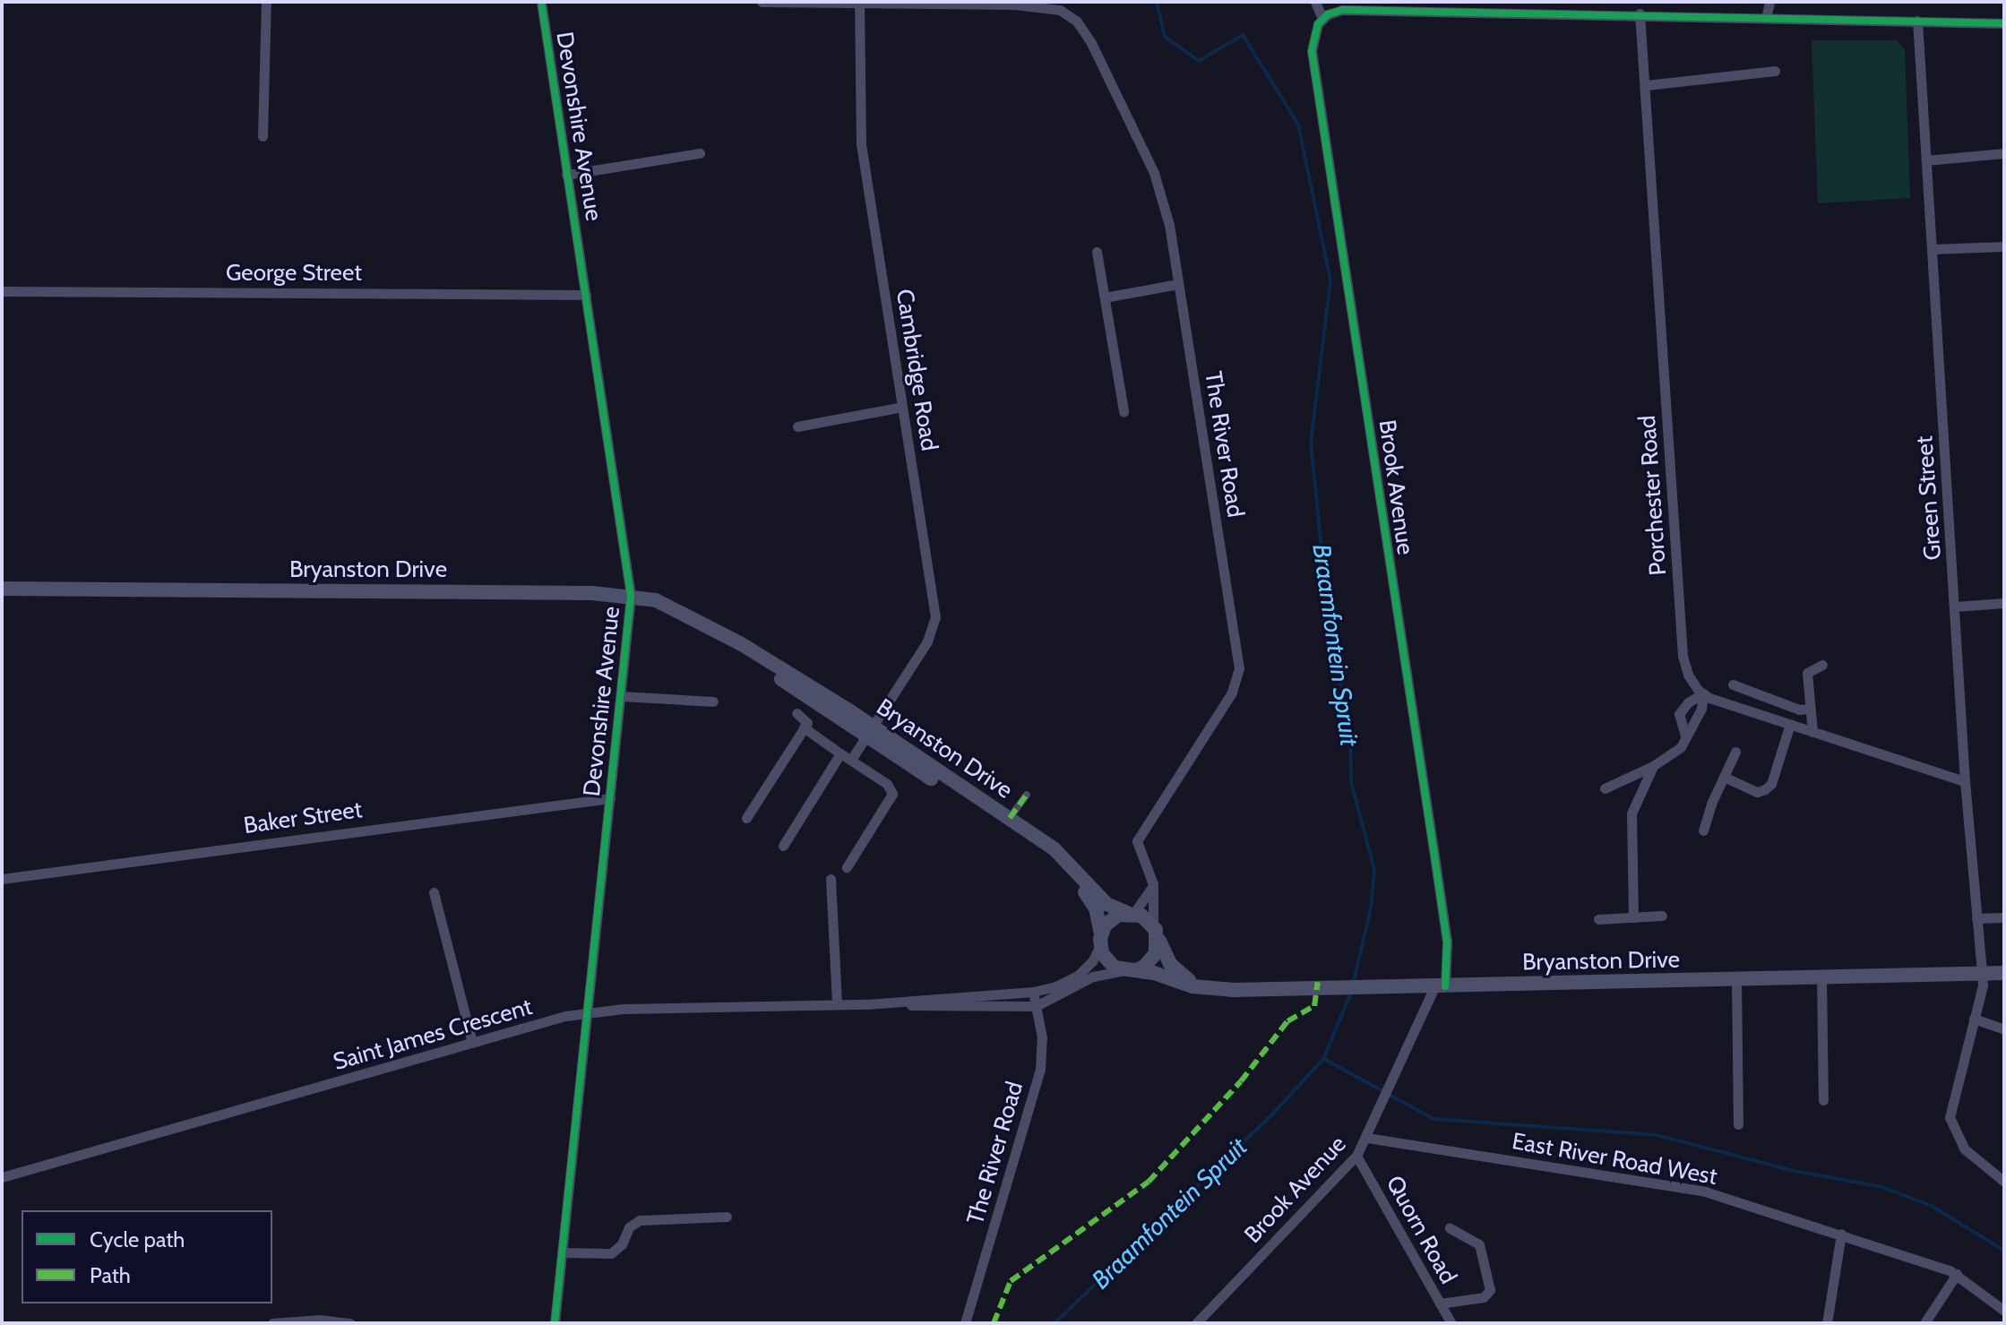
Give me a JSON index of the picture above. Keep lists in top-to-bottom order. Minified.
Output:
{"streets":{"main road":["Bryanston Drive"],"street":["Devonshire Avenue","George Street","Cambridge Road","The River Road","Brook Avenue","Porchester Road","Green Street","Baker Street","Saint James Crescent","East River Road West","Quorn Road"]},"crossings":[["Devonshire Avenue","George Street"],["Devonshire Avenue","Bryanston Drive"],["Devonshire Avenue","Baker Street"],["Devonshire Avenue","Saint James Crescent"],["Cambridge Road","The River Road"],["Cambridge Road","Bryanston Drive"],["The River Road","Bryanston Drive"],["The River Road","Saint James Crescent"],["Brook Avenue","Bryanston Drive"],["Brook Avenue","East River Road West"],["Brook Avenue","Quorn Road"],["Green Street","Bryanston Drive"],["Bryanston Drive","Saint James Crescent"]],"water":["Braamfontein Spruit"],"legend":["Cycle path","Path"]}
